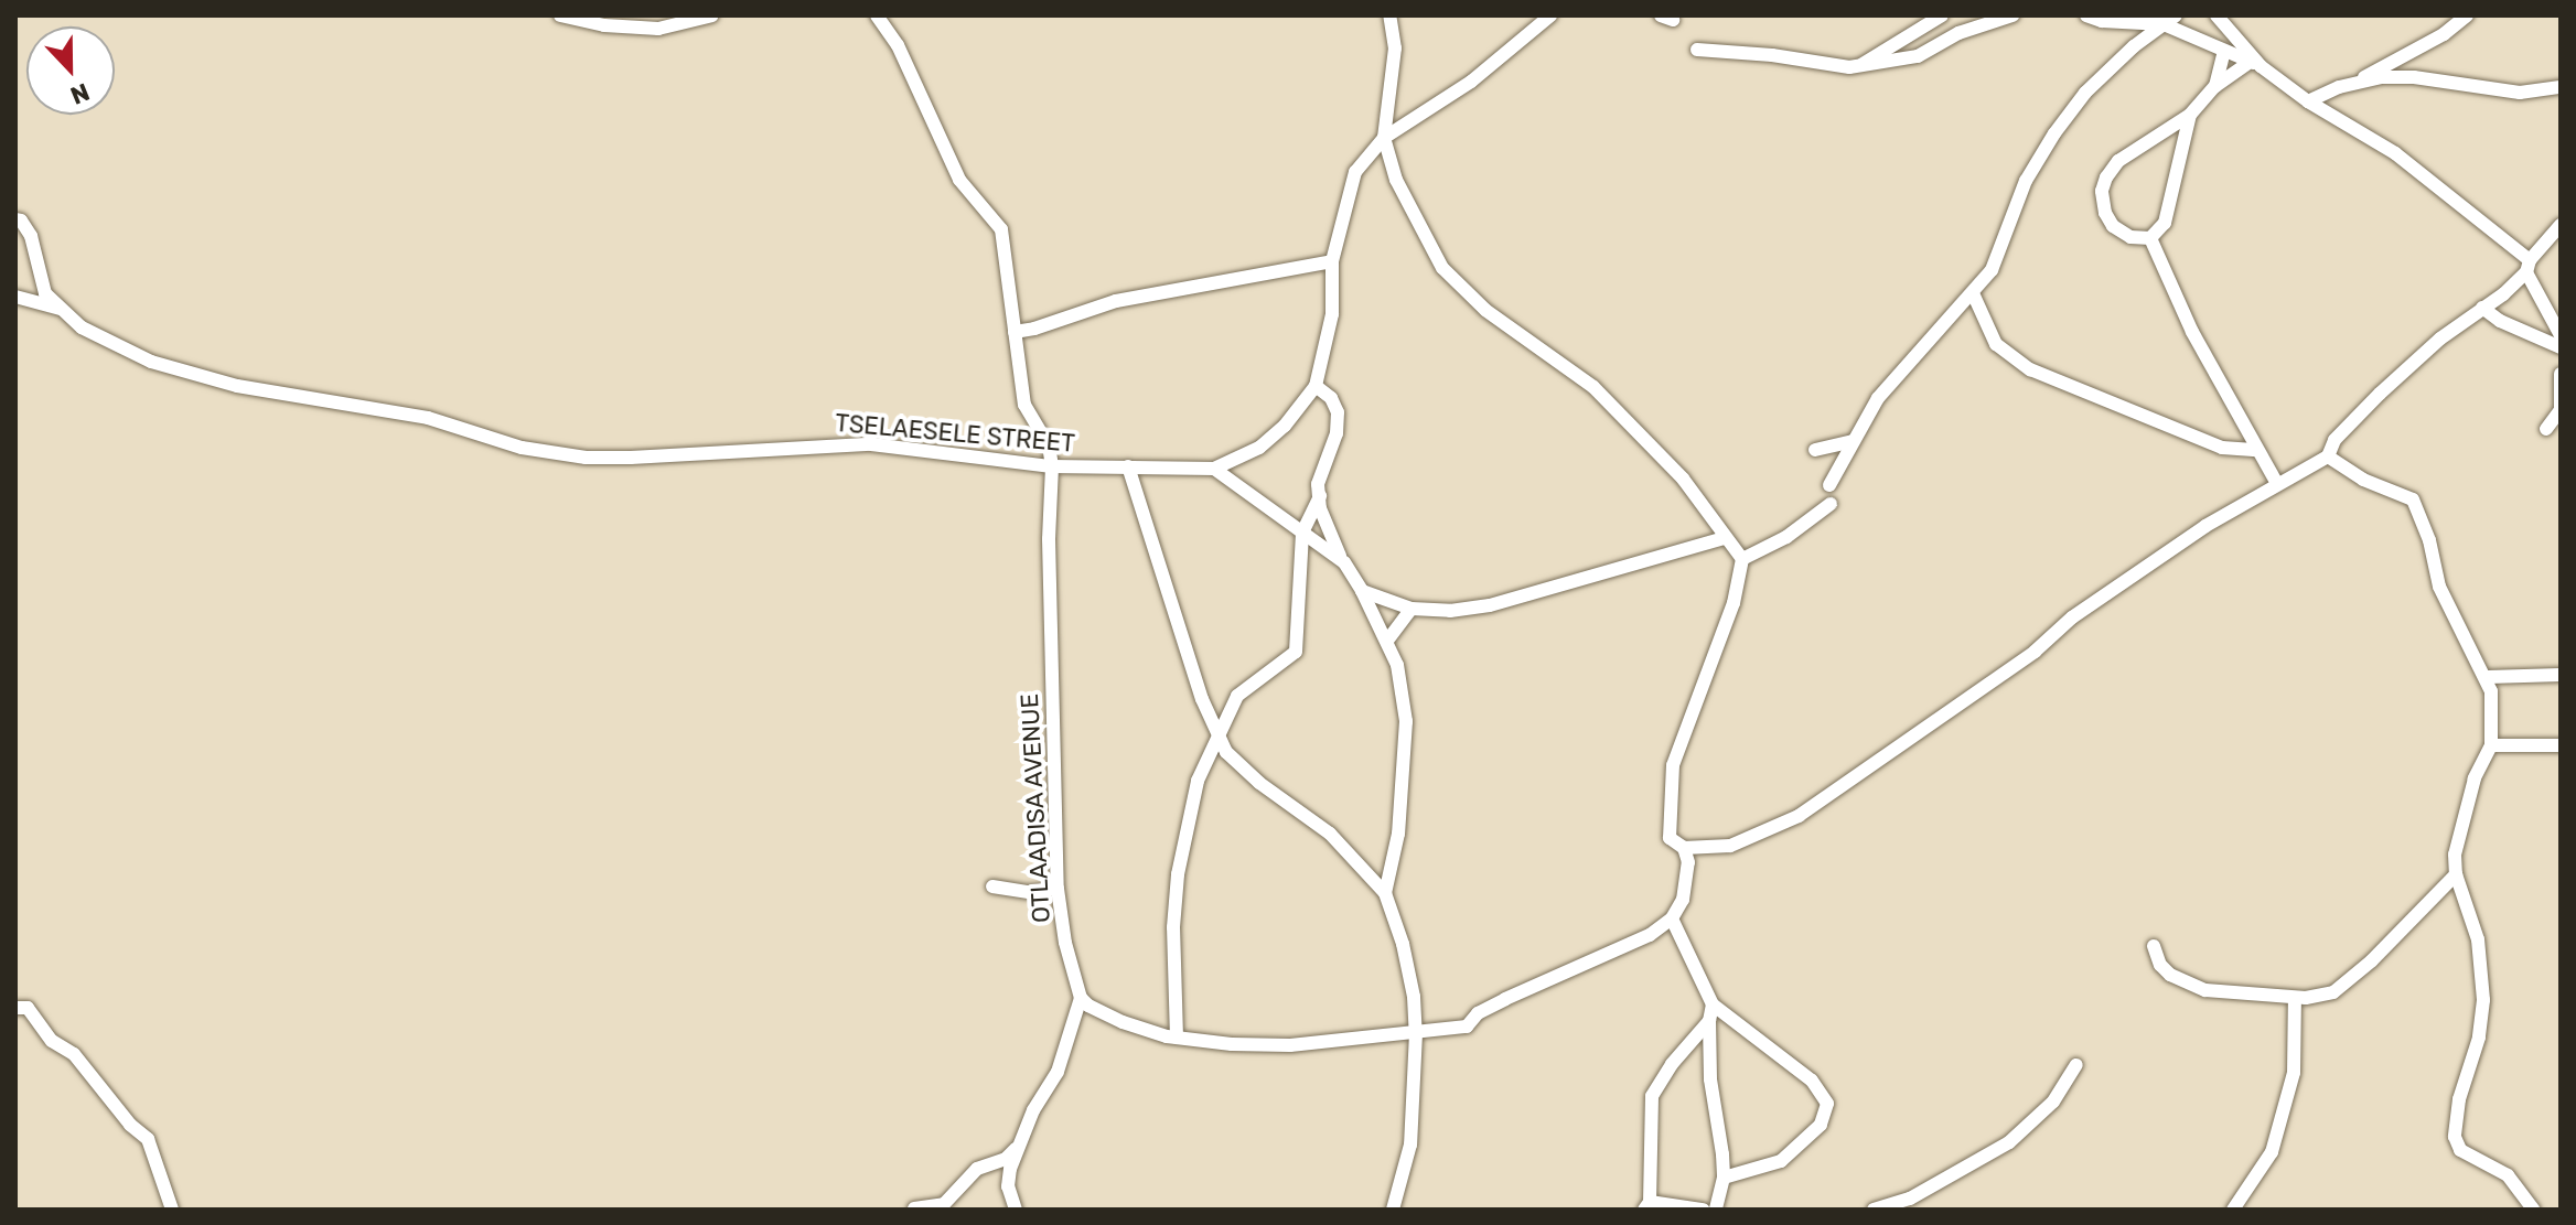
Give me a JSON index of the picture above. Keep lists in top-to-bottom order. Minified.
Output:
{"streets":{"street":["TSELAESELE STREET","OTLAADISA AVENUE"]},"crossings":[["TSELAESELE STREET","OTLAADISA AVENUE"]],"north":"bottom"}
